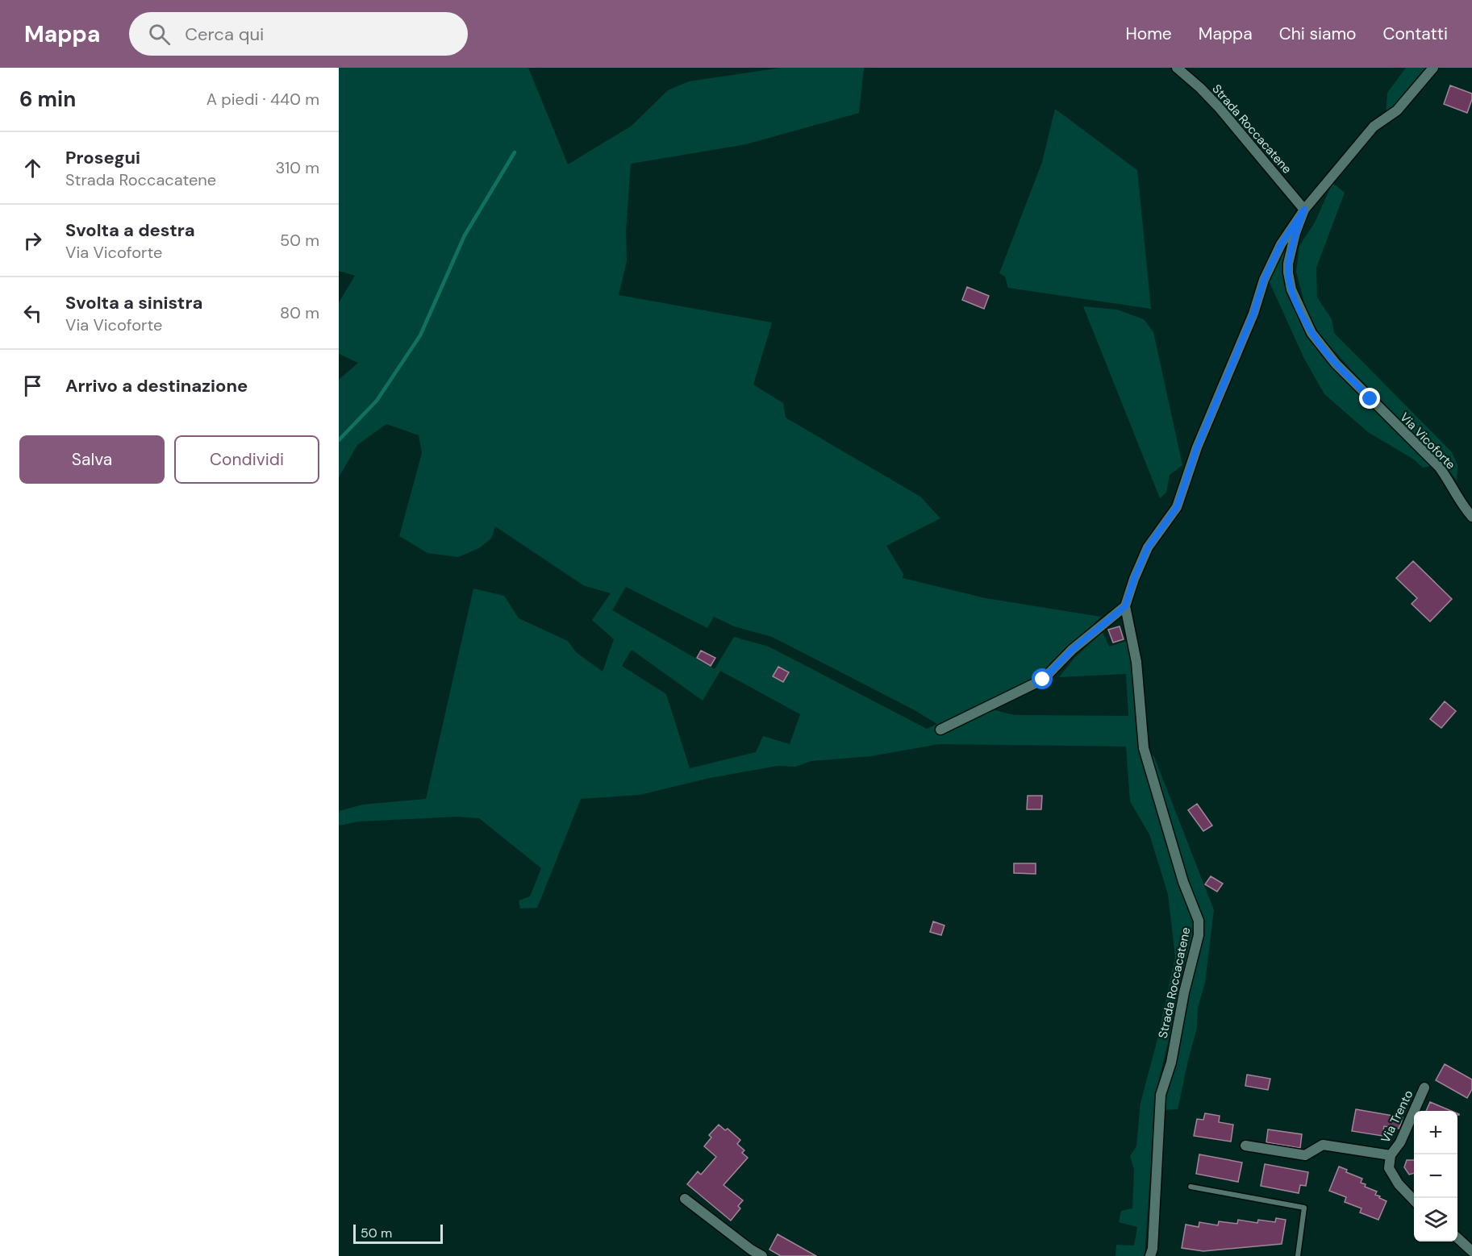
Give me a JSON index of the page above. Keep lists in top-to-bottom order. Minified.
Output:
{"streets":{"street":["Strada Roccacatene","Via Vicoforte","Via Trento"]},"crossings":[["Strada Roccacatene","Via Vicoforte"]],"scale_bar":"50 m","page":{"header":"Mappa","search":"Cerca qui","nav":["Home","Mappa","Chi siamo","Contatti"],"heading":["6 min","A piedi · 440 m"],"list":[["Prosegui","Strada Roccacatene","310 m"],["Svolta a destra","Via Vicoforte","50 m"],["Svolta a sinistra","Via Vicoforte","80 m"],"Arrivo a destinazione"],"buttons":["Salva","Condividi"],"map_buttons":["+","−"],"scale":"50 m"}}
